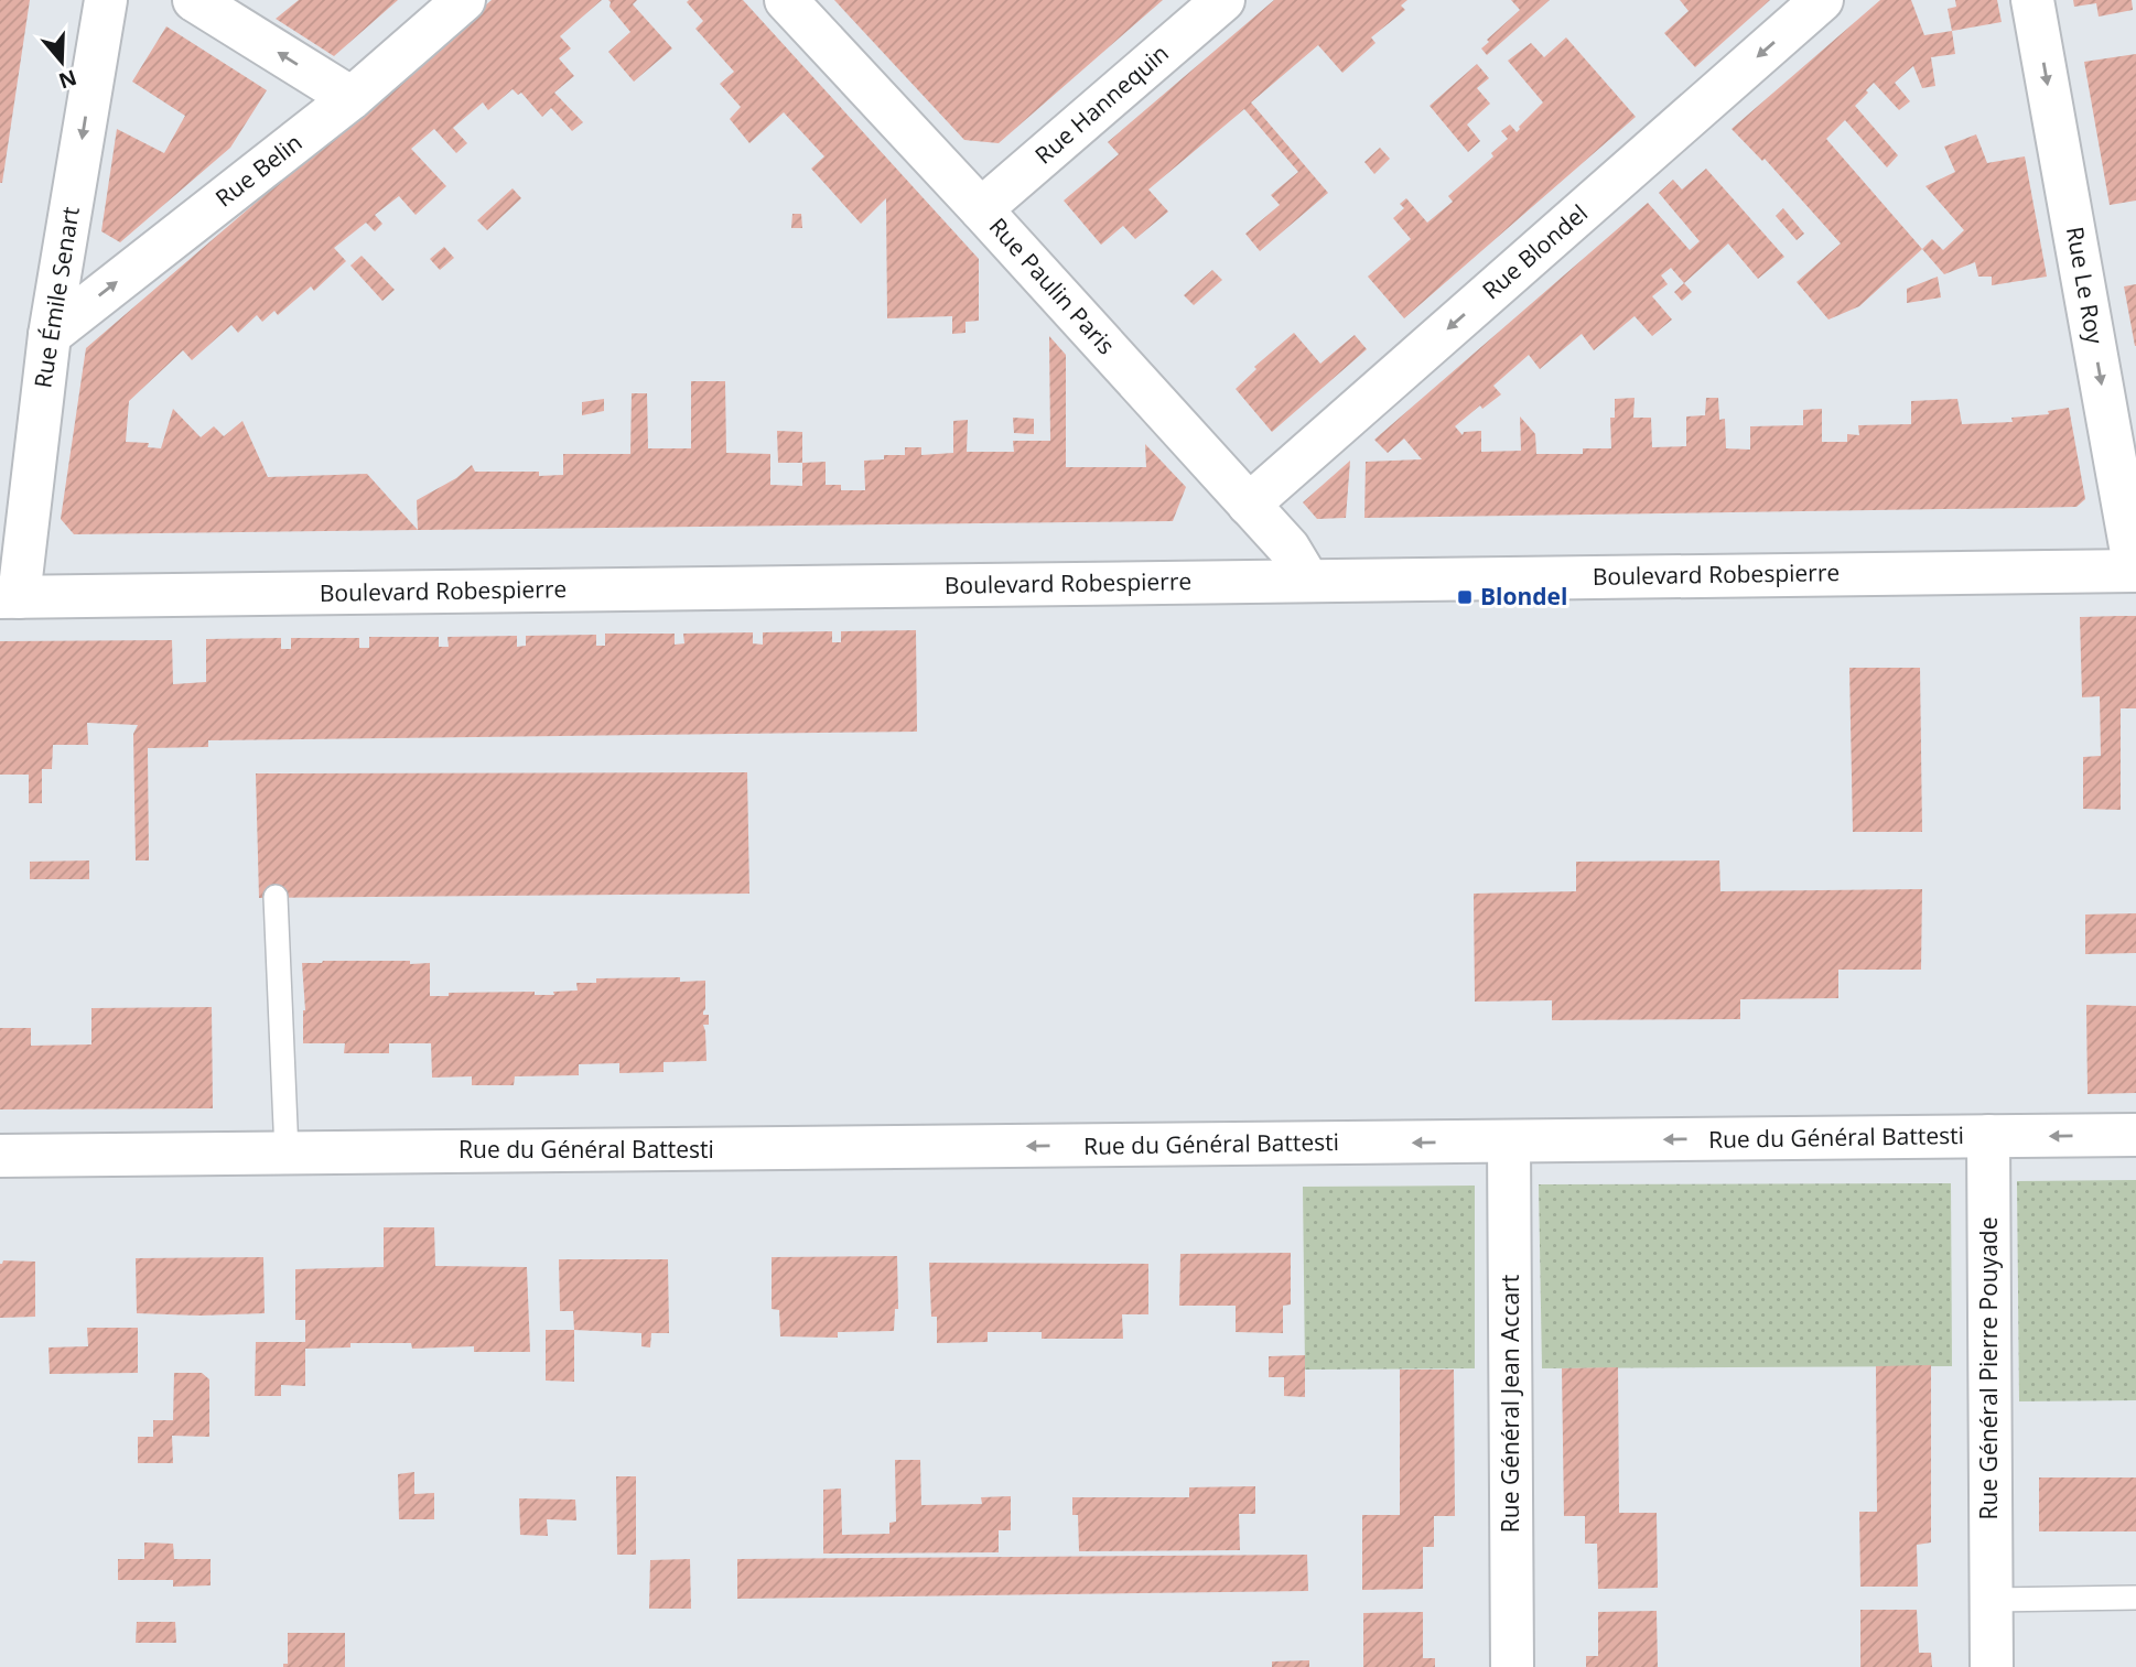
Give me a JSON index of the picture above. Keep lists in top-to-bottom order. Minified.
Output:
{"streets":{"street":["Rue Hannequin","Rue Belin","Rue Blondel","Rue Le Roy","Rue Paulin Paris","Rue Émile Senart","Boulevard Robespierre","Rue du Général Battesti","Rue Général Pierre Pouyade","Rue Général Jean Accart"]},"crossings":[["Rue Hannequin","Rue Paulin Paris"],["Rue Belin","Rue Émile Senart"],["Rue Blondel","Rue Paulin Paris"],["Rue Le Roy","Boulevard Robespierre"],["Rue Paulin Paris","Boulevard Robespierre"],["Rue Émile Senart","Boulevard Robespierre"],["Rue du Général Battesti","Rue Général Pierre Pouyade"],["Rue du Général Battesti","Rue Général Jean Accart"]],"one_way":["Rue Belin","Rue Blondel","Rue Le Roy","Rue Émile Senart","Rue du Général Battesti"],"places":{"transit":["Blondel"]},"north":"bottom"}
